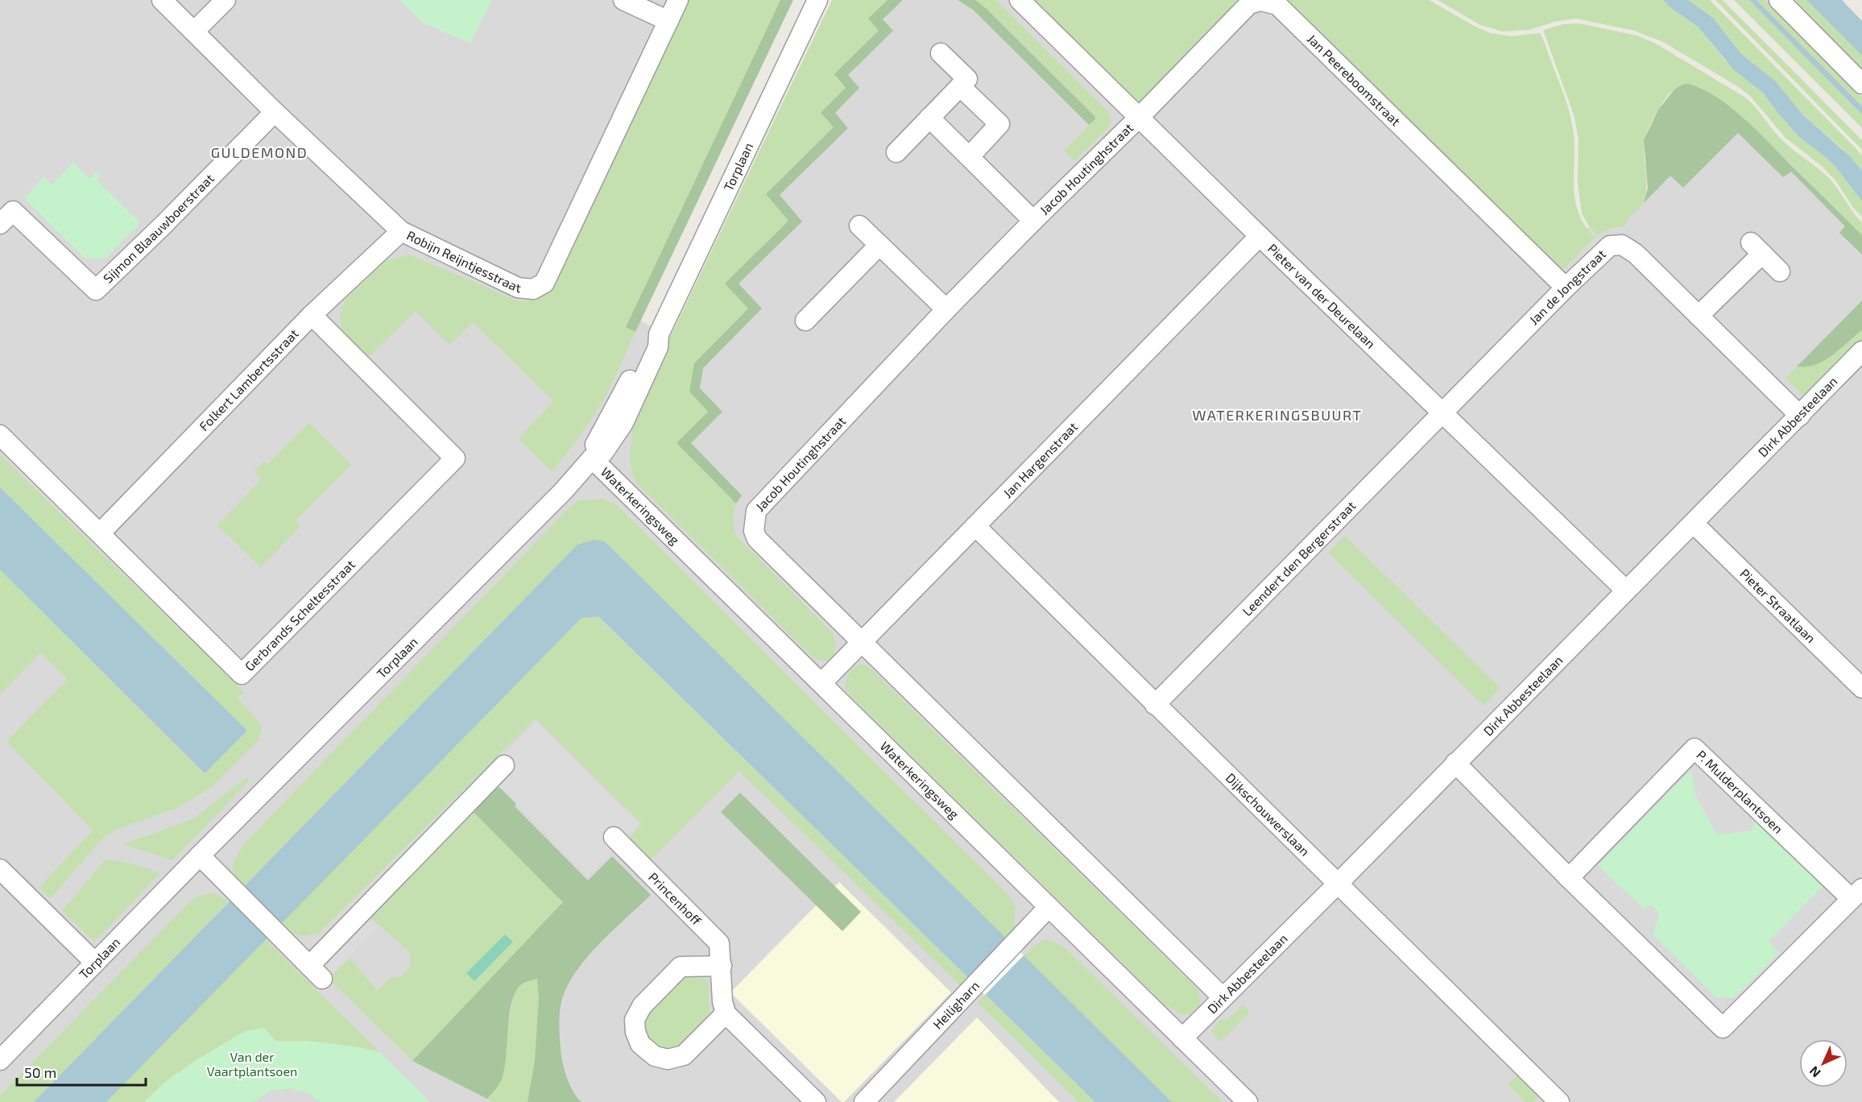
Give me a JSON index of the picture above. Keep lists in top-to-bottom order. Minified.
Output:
{"streets":{"street":["Jan Peereboomstraat","Torplaan","Jacob Houtinghstraat","Sijmon Blaauwboerstraat","Robijn Reijntjesstraat","Jan de Jongstraat","Pieter van der Deurelaan","Folkert Lambertsstraat","Dirk Abbesteelaan","Jan Hargenstraat","Waterkeringsweg","Leendert den Bergerstraat","Pieter Straatlaan","Gerbrands Scheltesstraat","P. Mulderplantsoen","Dijkschouwerslaan","Princenhoff","Heiligharn"]},"crossings":[["Jan Peereboomstraat","Jacob Houtinghstraat"],["Jan Peereboomstraat","Jan de Jongstraat"],["Jan Peereboomstraat","Pieter van der Deurelaan"],["Torplaan","Waterkeringsweg"],["Jacob Houtinghstraat","Pieter van der Deurelaan"],["Jacob Houtinghstraat","Jan Hargenstraat"],["Sijmon Blaauwboerstraat","Robijn Reijntjesstraat"],["Robijn Reijntjesstraat","Folkert Lambertsstraat"],["Jan de Jongstraat","Pieter van der Deurelaan"],["Jan de Jongstraat","Dirk Abbesteelaan"],["Jan de Jongstraat","Leendert den Bergerstraat"],["Pieter van der Deurelaan","Dirk Abbesteelaan"],["Pieter van der Deurelaan","Jan Hargenstraat"],["Pieter van der Deurelaan","Leendert den Bergerstraat"],["Folkert Lambertsstraat","Gerbrands Scheltesstraat"],["Dirk Abbesteelaan","Waterkeringsweg"],["Dirk Abbesteelaan","Pieter Straatlaan"],["Dirk Abbesteelaan","P. Mulderplantsoen"],["Dirk Abbesteelaan","Dijkschouwerslaan"],["Jan Hargenstraat","Waterkeringsweg"],["Jan Hargenstraat","Dijkschouwerslaan"],["Waterkeringsweg","Heiligharn"],["Leendert den Bergerstraat","Dijkschouwerslaan"]],"districts":["GULDEMOND","WATERKERINGSBUURT"],"parks":["Van der Vaartplantsoen"],"scale_bar":"50 m","north":"bottom left"}
